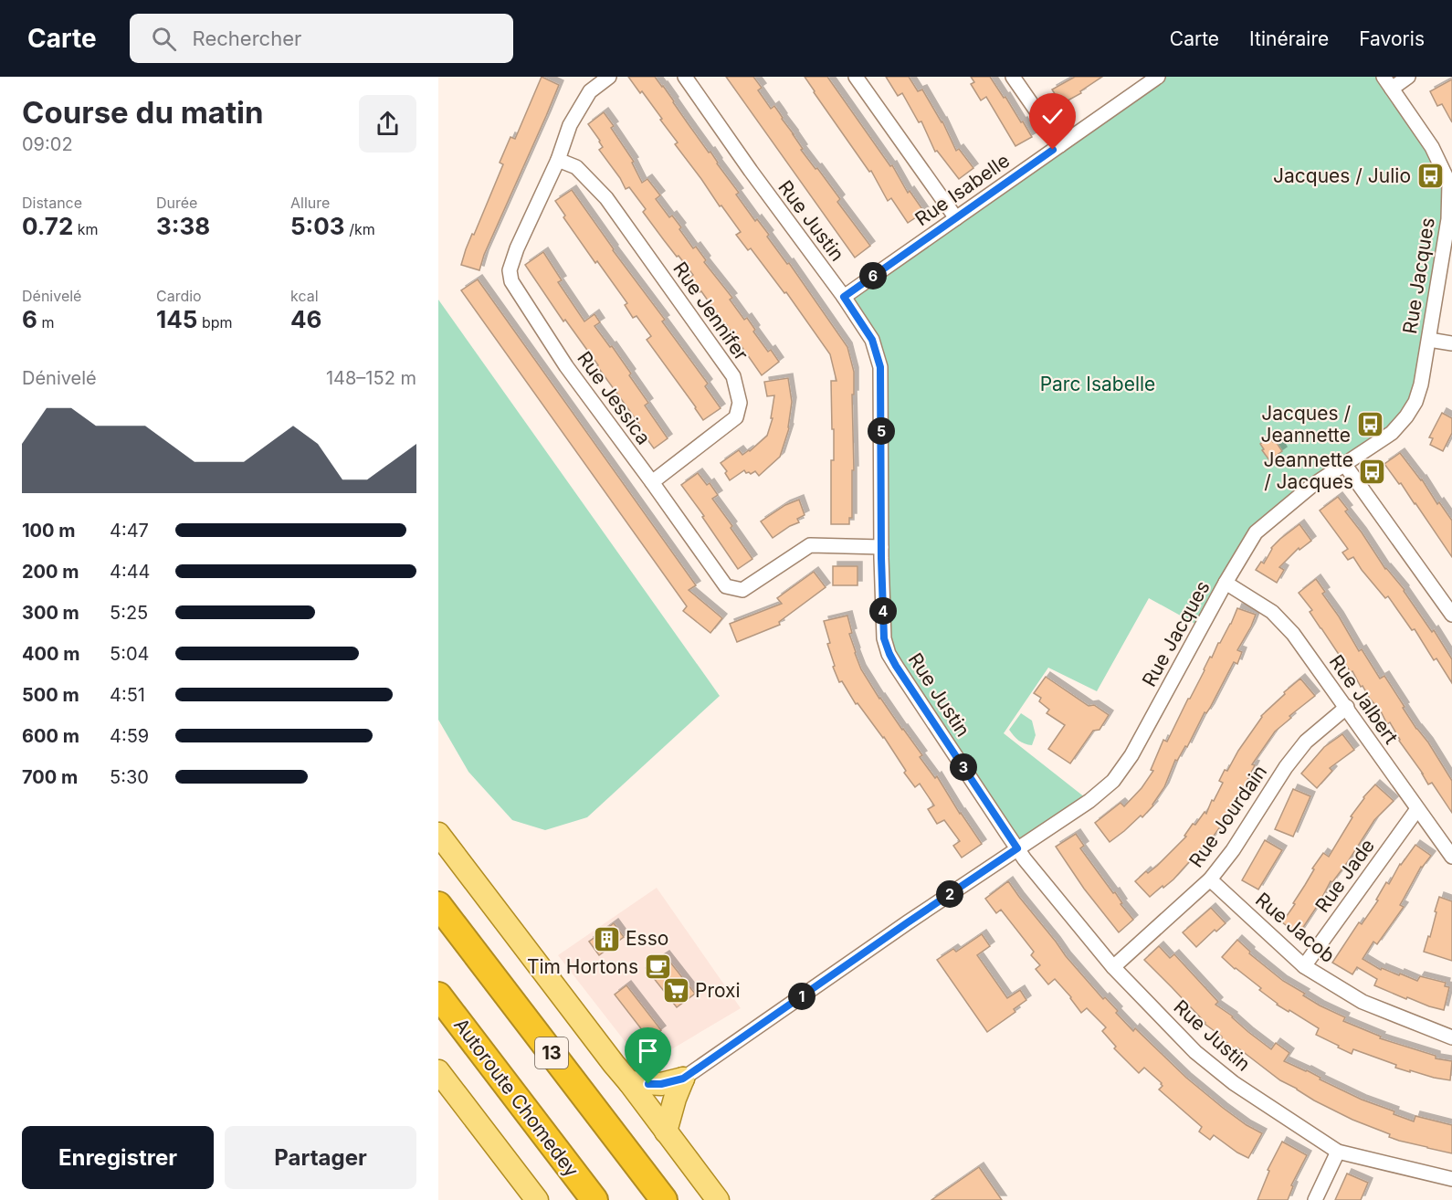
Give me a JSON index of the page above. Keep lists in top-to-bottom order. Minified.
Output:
{"streets":{"highway":["13","Autoroute Chomedey"],"street":["Rue Isabelle","Rue Justin","Rue Jacques","Rue Jennifer","Rue Jessica","Rue Jalbert","Rue Jourdain","Rue Jade","Rue Jacob"]},"crossings":[["Rue Isabelle","Rue Justin"],["Rue Justin","Rue Jacques"],["Rue Justin","Rue Jessica"],["Rue Justin","Rue Jourdain"],["Rue Jacques","Rue Jalbert"],["Rue Jennifer","Rue Jessica"],["Rue Jalbert","Rue Jourdain"],["Rue Jalbert","Rue Jade"],["Rue Jourdain","Rue Jacob"],["Rue Jade","Rue Jacob"]],"parks":["Parc Isabelle"],"places":{"bus stop":["Jacques / Julio","Jacques / Jeannette","Jeannette / Jacques"],"building":["Esso"],"cafe":["Tim Hortons"],"supermarket":["Proxi"]},"page":{"header":"Carte","search":"Rechercher","nav":["Carte","Itinéraire","Favoris"],"heading":["Course du matin","09:02"],"stats":[["Distance","0.72 km"],["Durée","3:38"],["Allure","5:03 /km"],["Dénivelé","6 m"],["Cardio","145 bpm"],["kcal","46"]],"pins":["6","5","4","3","2","1"],"chart":["Dénivelé","148–152 m"],"list":[{"name":"100 m","note":"4:47"},{"name":"200 m","note":"4:44"},{"name":"300 m","note":"5:25"},{"name":"400 m","note":"5:04"},{"name":"500 m","note":"4:51"},{"name":"600 m","note":"4:59"},{"name":"700 m","note":"5:30"}],"buttons":["Enregistrer","Partager"]}}
